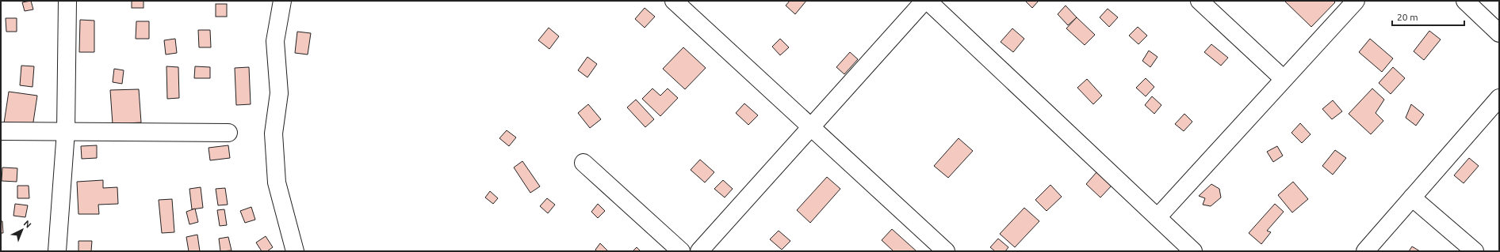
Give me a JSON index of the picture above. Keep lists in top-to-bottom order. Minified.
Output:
{"scale_bar":"20 m","north":"top right"}
